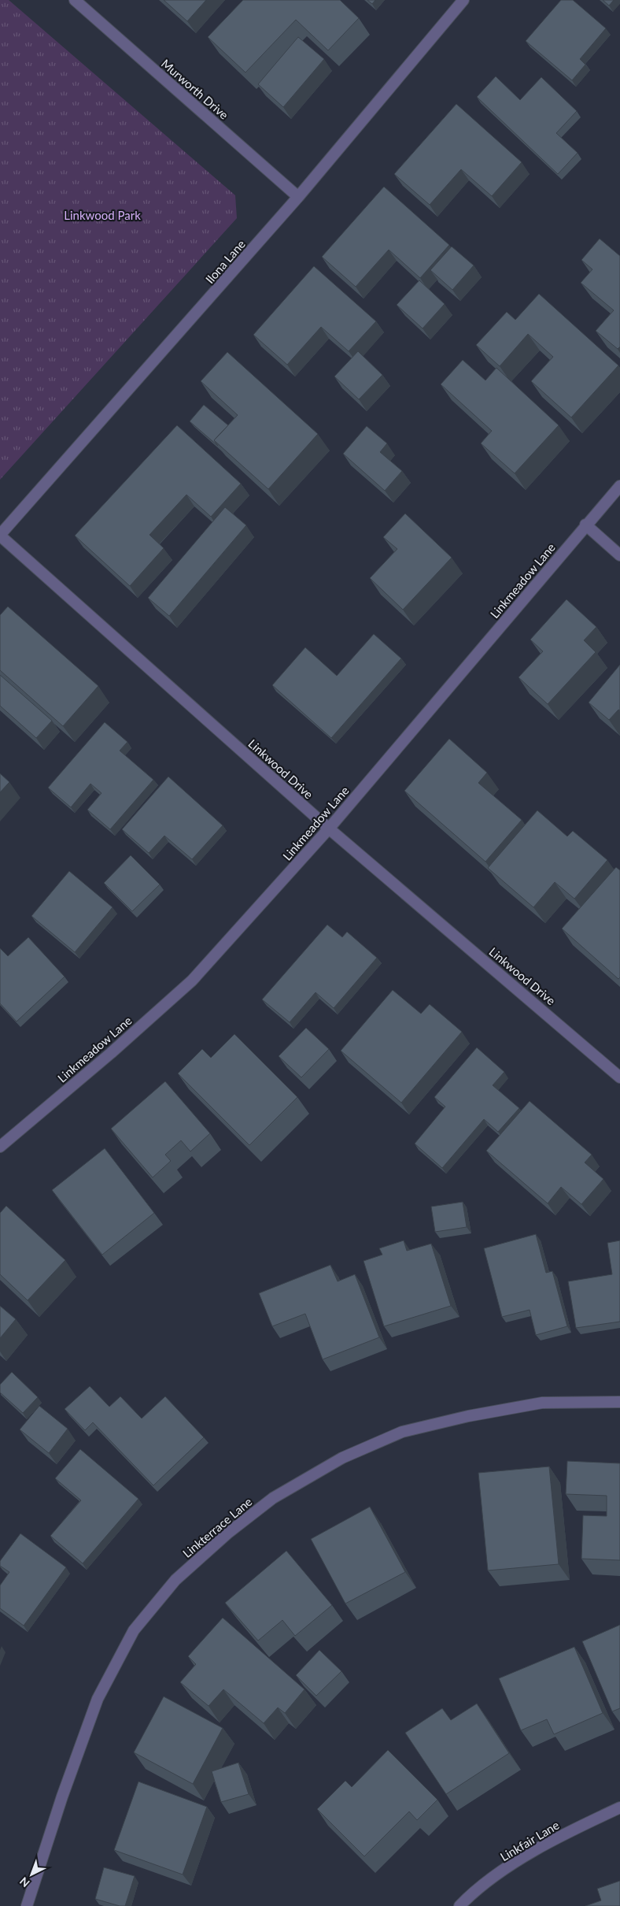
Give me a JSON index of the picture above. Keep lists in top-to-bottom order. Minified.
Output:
{"streets":{"street":["Murworth Drive","Ilona Lane","Linkmeadow Lane","Linkwood Drive","Linkterrace Lane","Linkfair Lane"]},"crossings":[["Murworth Drive","Ilona Lane"],["Ilona Lane","Linkwood Drive"],["Linkmeadow Lane","Linkwood Drive"]],"parks":["Linkwood Park"],"north":"bottom left"}
